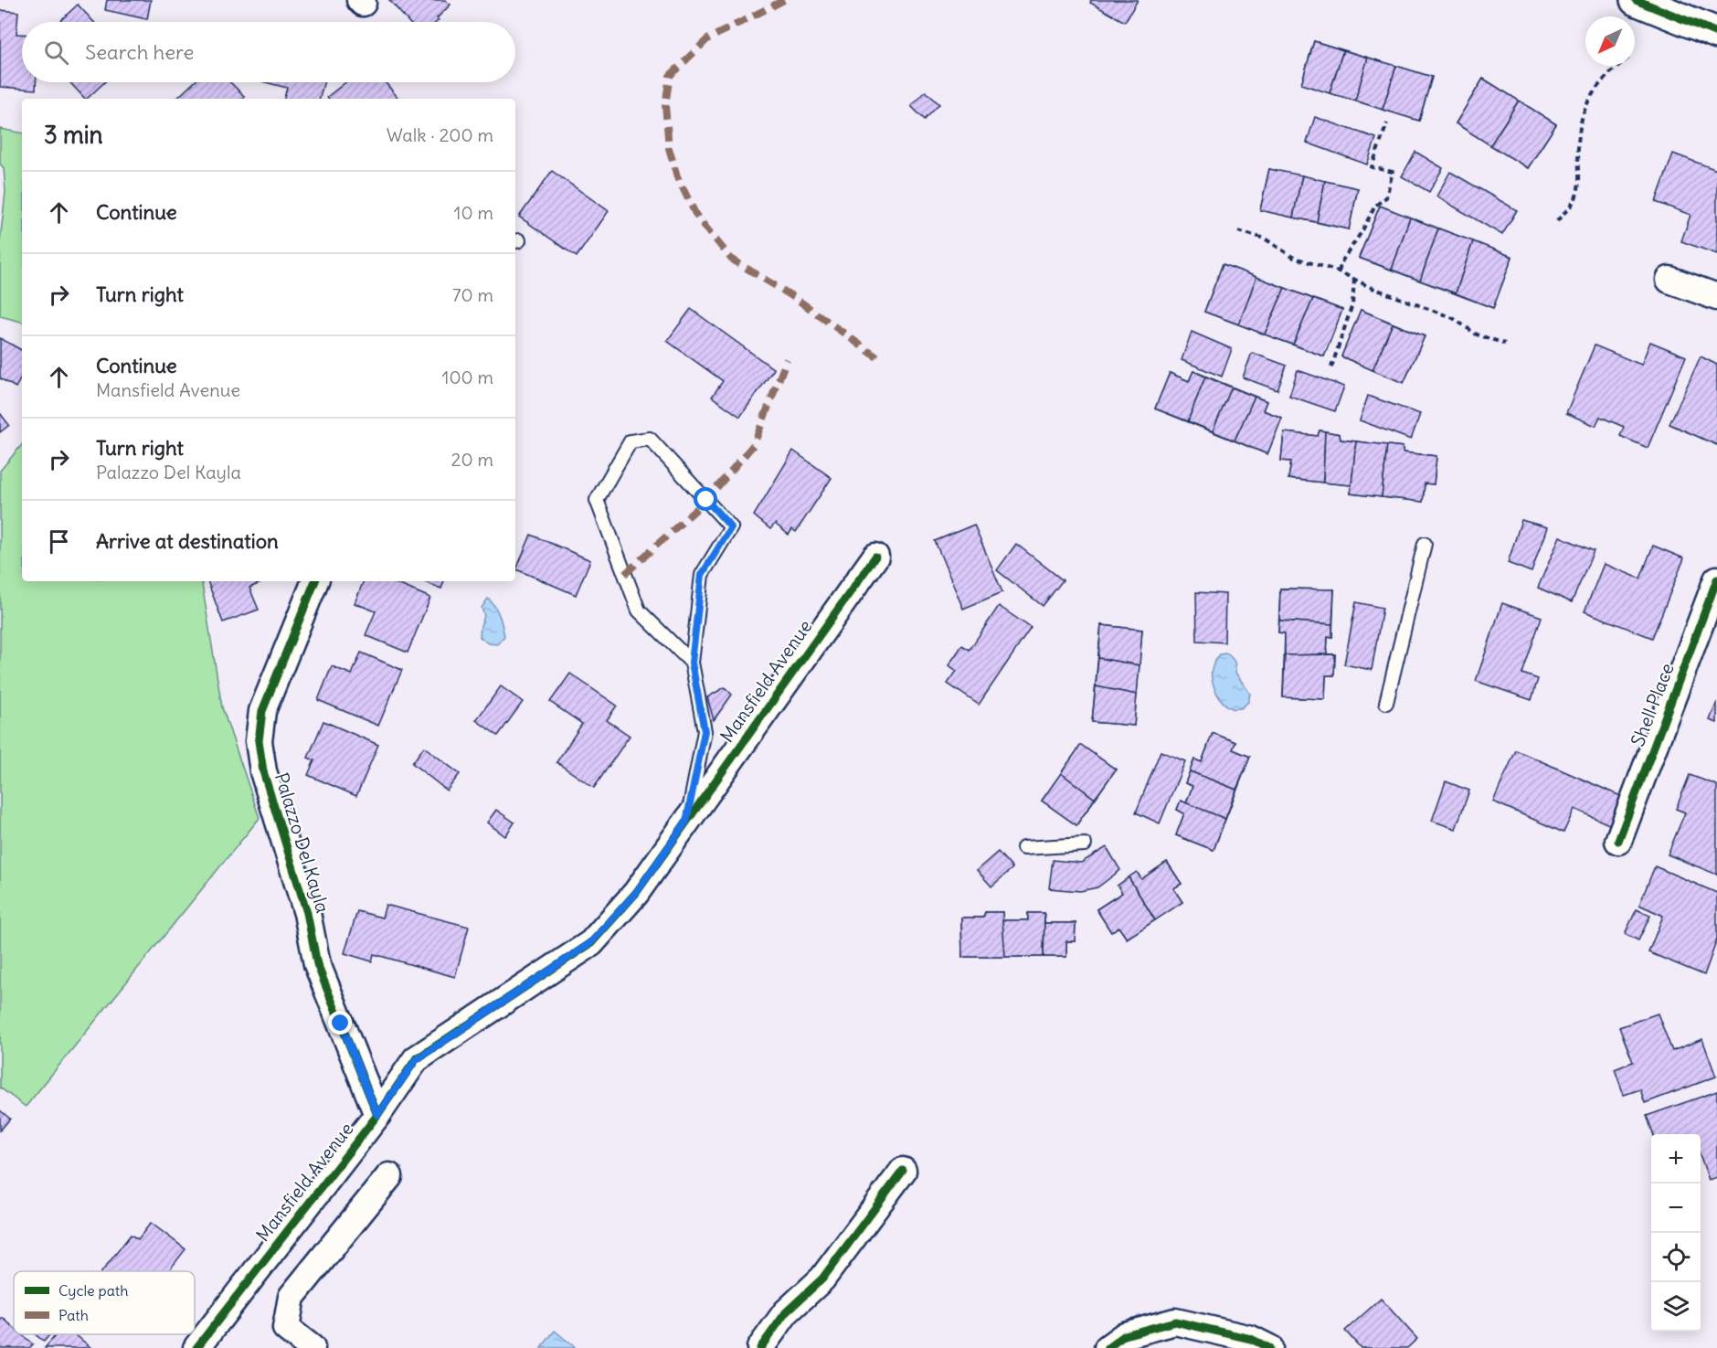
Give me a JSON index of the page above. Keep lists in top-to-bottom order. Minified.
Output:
{"streets":{"street":["Mansfield Avenue","Shell Place","Palazzo Del Kayla"]},"crossings":[["Mansfield Avenue","Palazzo Del Kayla"]],"legend":["Cycle path","Path"],"north":"bottom left","page":{"search":"Search here","heading":["3 min","Walk · 200 m"],"list":[["Continue","10 m"],["Turn right","70 m"],["Continue","Mansfield Avenue","100 m"],["Turn right","Palazzo Del Kayla","20 m"],"Arrive at destination"],"map_buttons":["+","−"]}}
